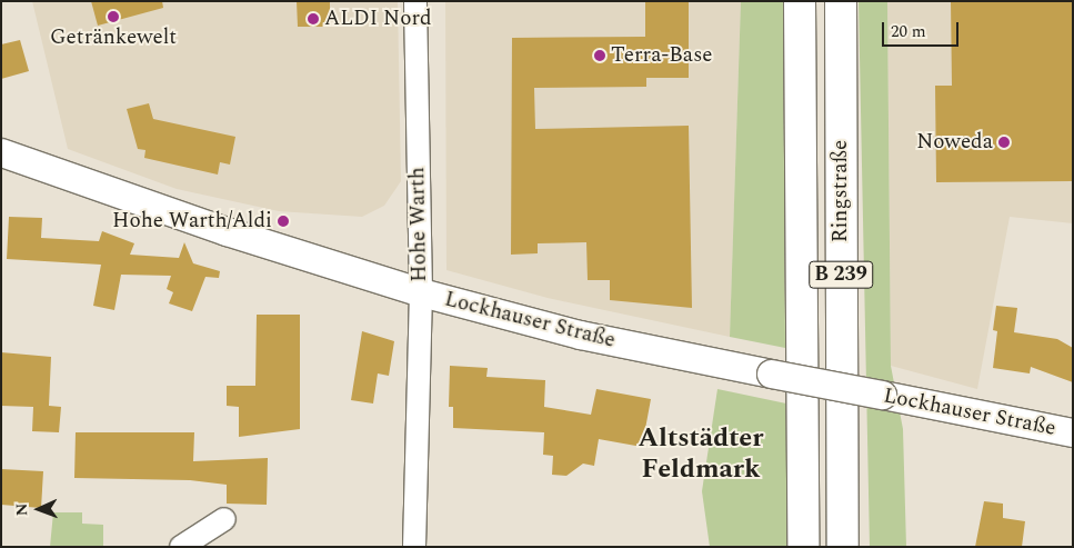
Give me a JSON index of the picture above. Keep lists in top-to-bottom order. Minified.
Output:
{"streets":{"highway":["Ringstraße","B 239"],"street":["Hohe Warth","Lockhauser Straße"]},"crossings":[["Hohe Warth","Lockhauser Straße"]],"districts":["Altstädter Feldmark"],"places":["Getränkewelt","ALDI Nord","Terra-Base","Noweda","Hohe Warth/Aldi"],"scale_bar":"20 m","north":"left"}
